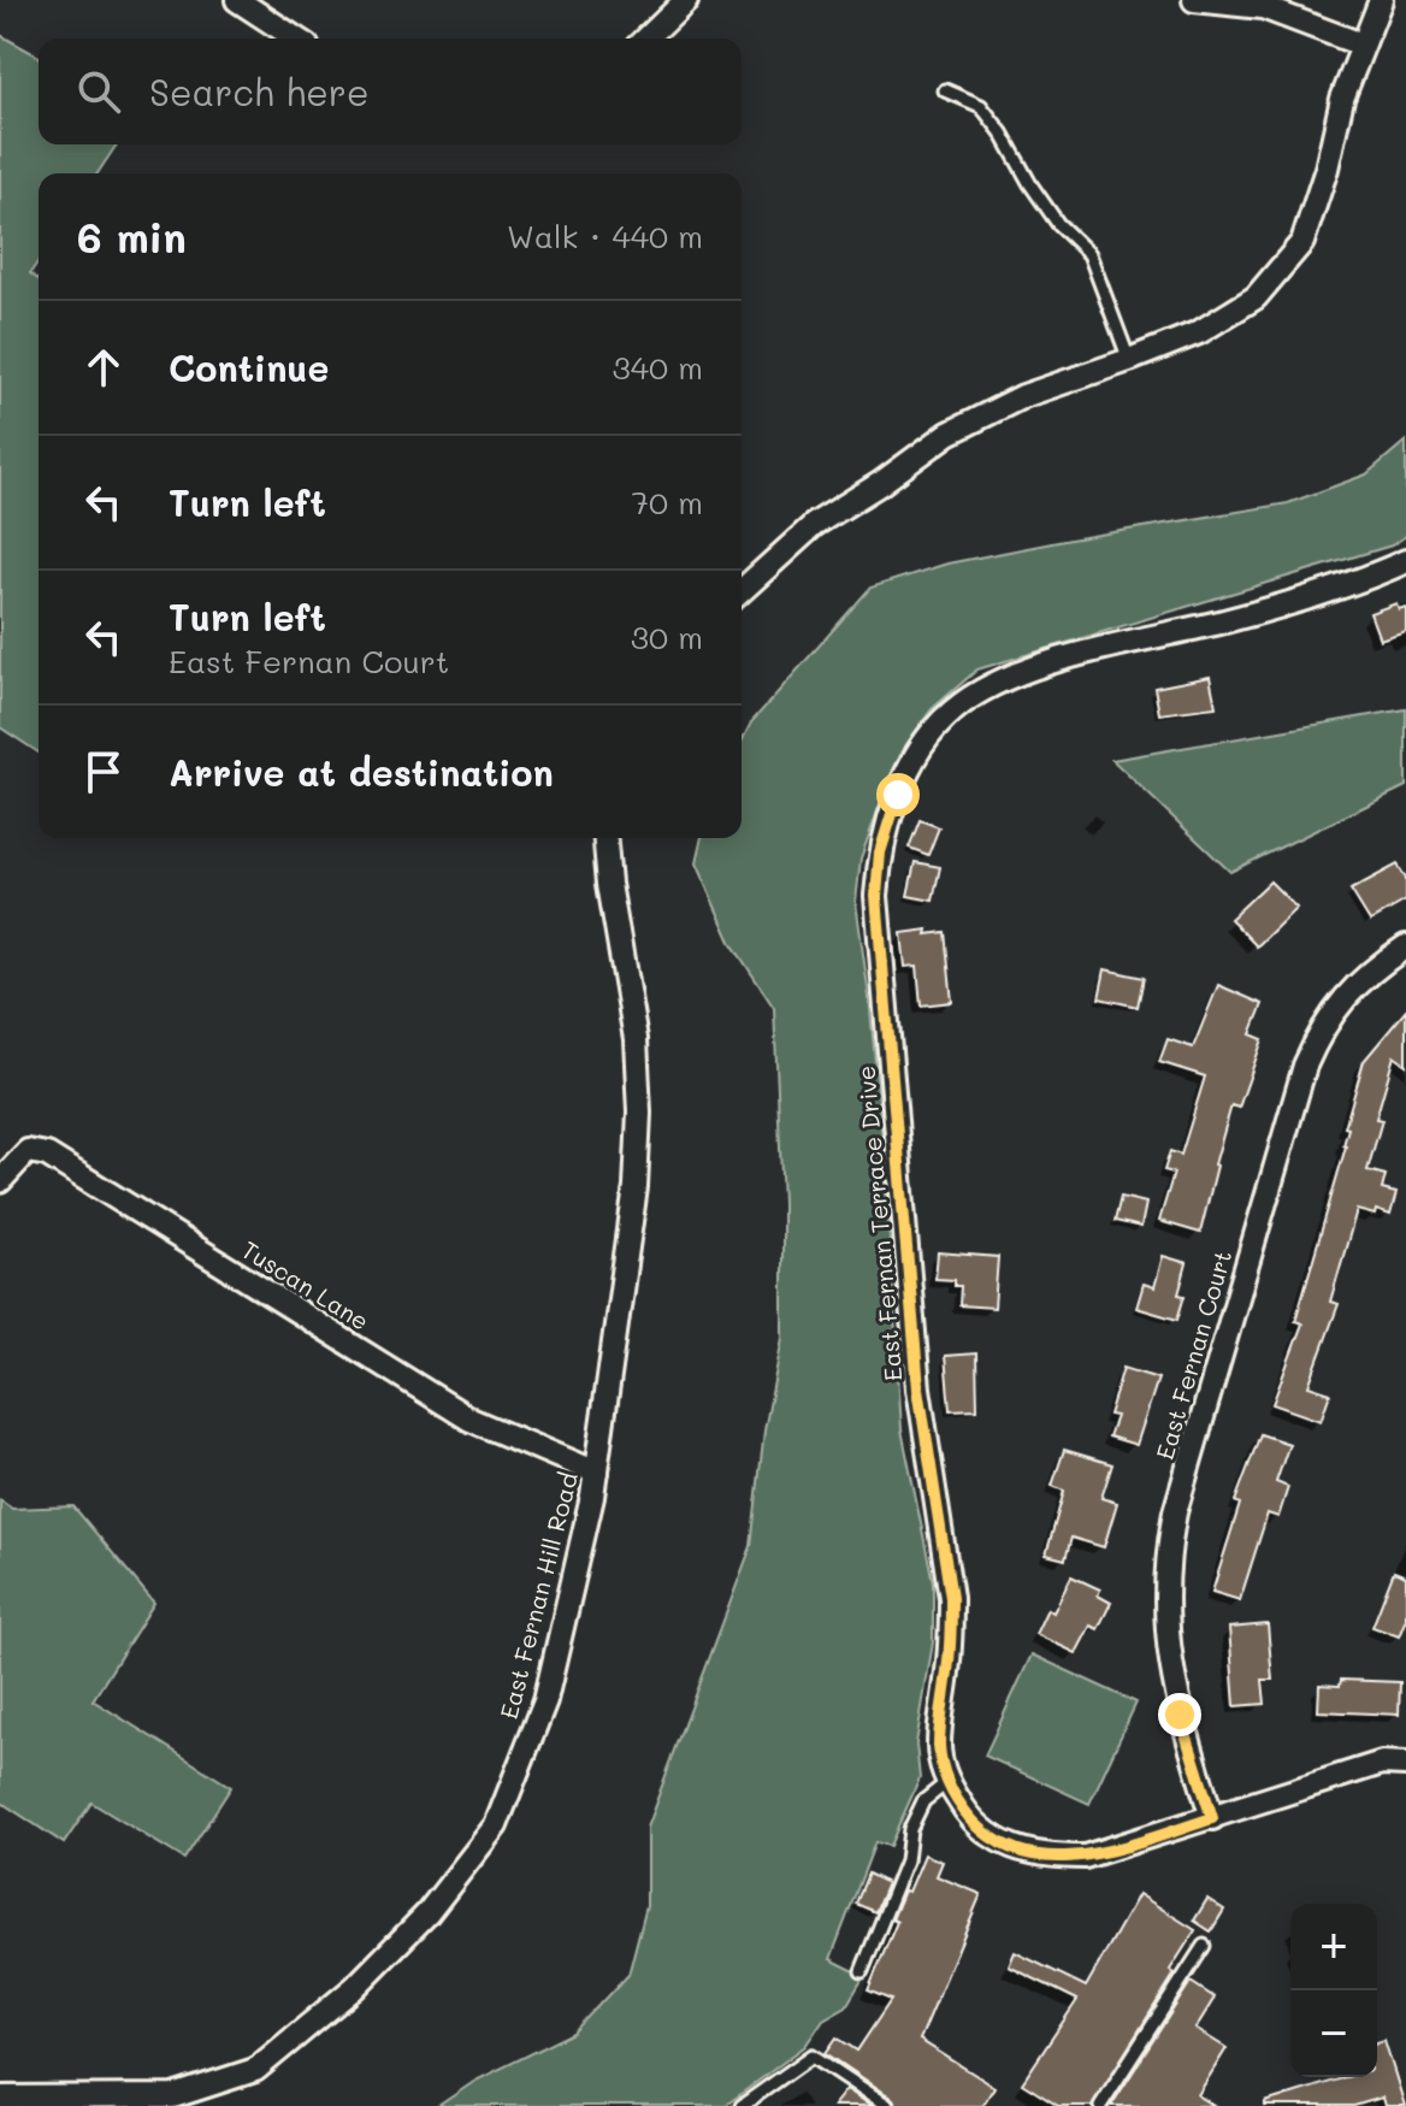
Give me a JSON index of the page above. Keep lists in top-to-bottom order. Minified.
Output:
{"streets":{"street":["East Fernan Terrace Drive","Tuscan Lane","East Fernan Court","East Fernan Hill Road"]},"crossings":[["East Fernan Terrace Drive","East Fernan Court"],["Tuscan Lane","East Fernan Hill Road"]],"page":{"search":"Search here","heading":["6 min","Walk · 440 m"],"list":[["Continue","340 m"],["Turn left","70 m"],["Turn left","East Fernan Court","30 m"],"Arrive at destination"],"map_buttons":["+","−"]}}
